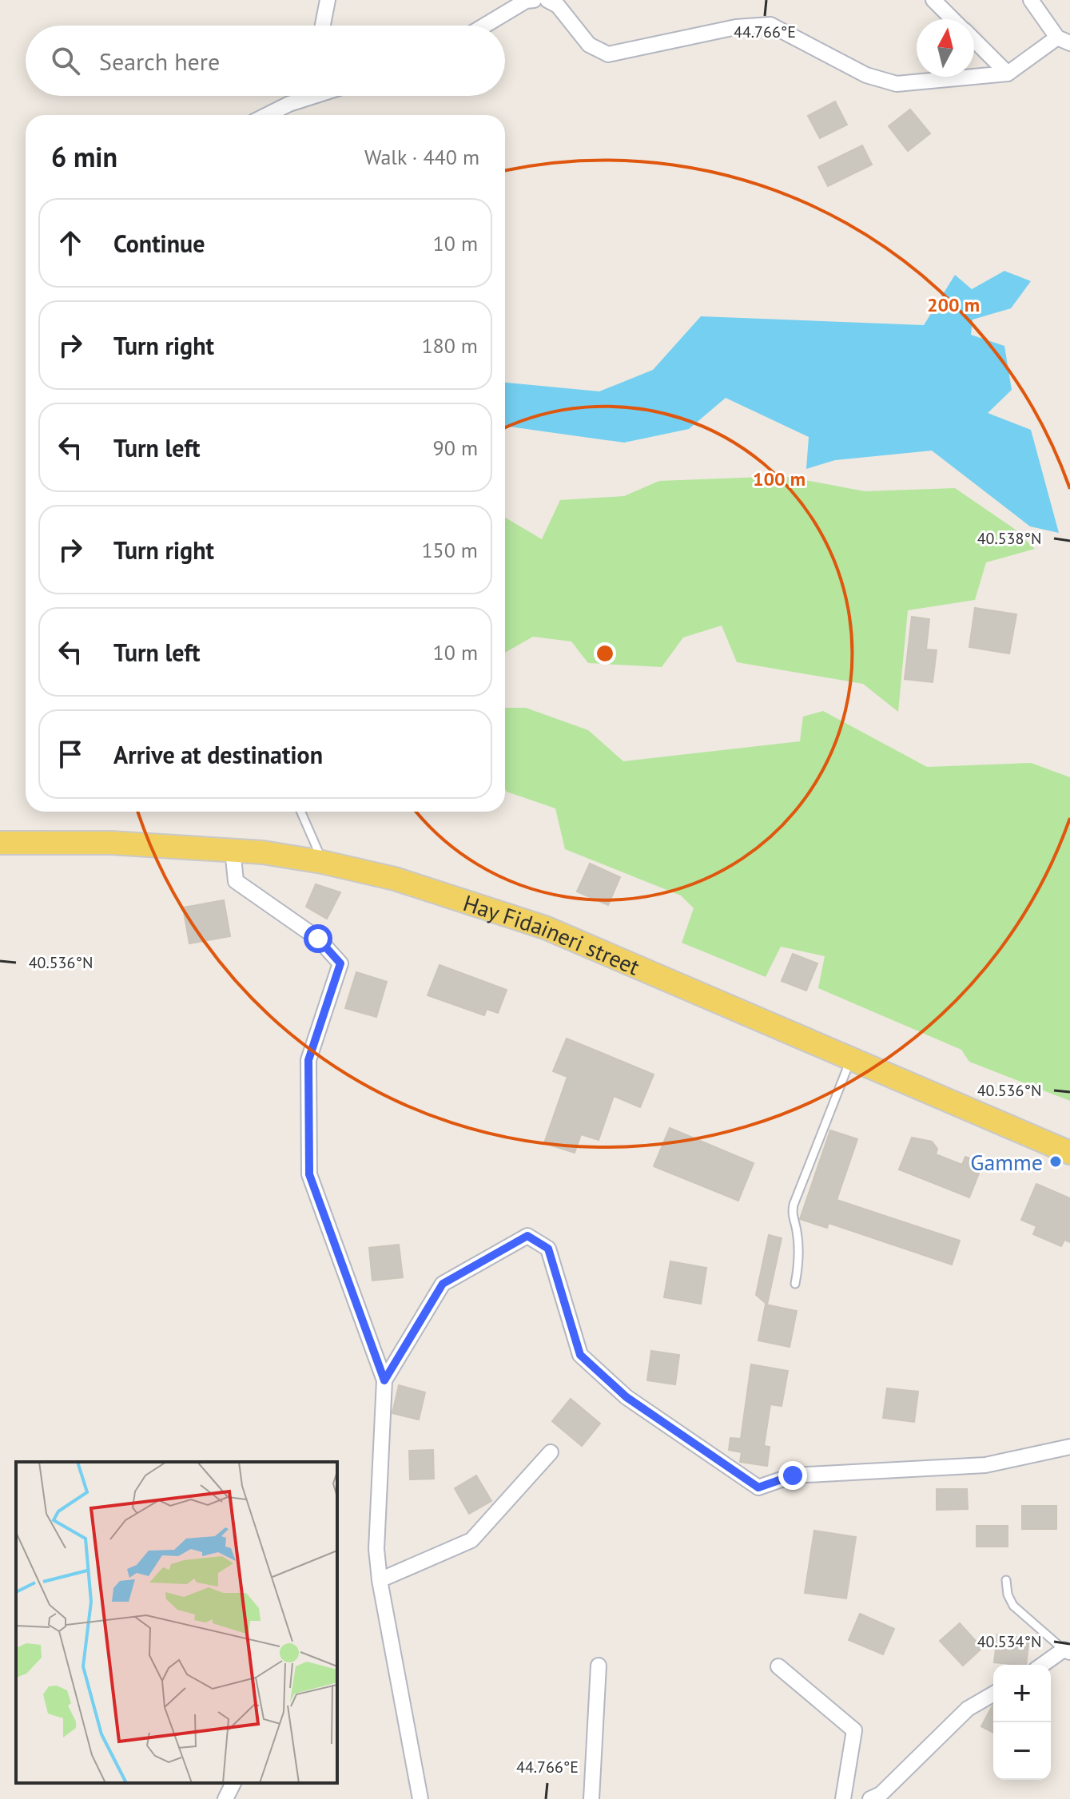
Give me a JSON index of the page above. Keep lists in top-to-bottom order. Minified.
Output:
{"streets":{"main road":["Hay Fidaineri street"]},"places":["Gamme"],"north":"top","page":{"search":"Search here","heading":["6 min","Walk · 440 m"],"list":[["Continue","10 m"],["Turn right","180 m"],["Turn left","90 m"],["Turn right","150 m"],["Turn left","10 m"],"Arrive at destination"],"map_buttons":["+","−"]},"coordinates":["44.766°E","40.538°N","40.536°N","40.534°N"],"rings":["200 m","100 m"]}
